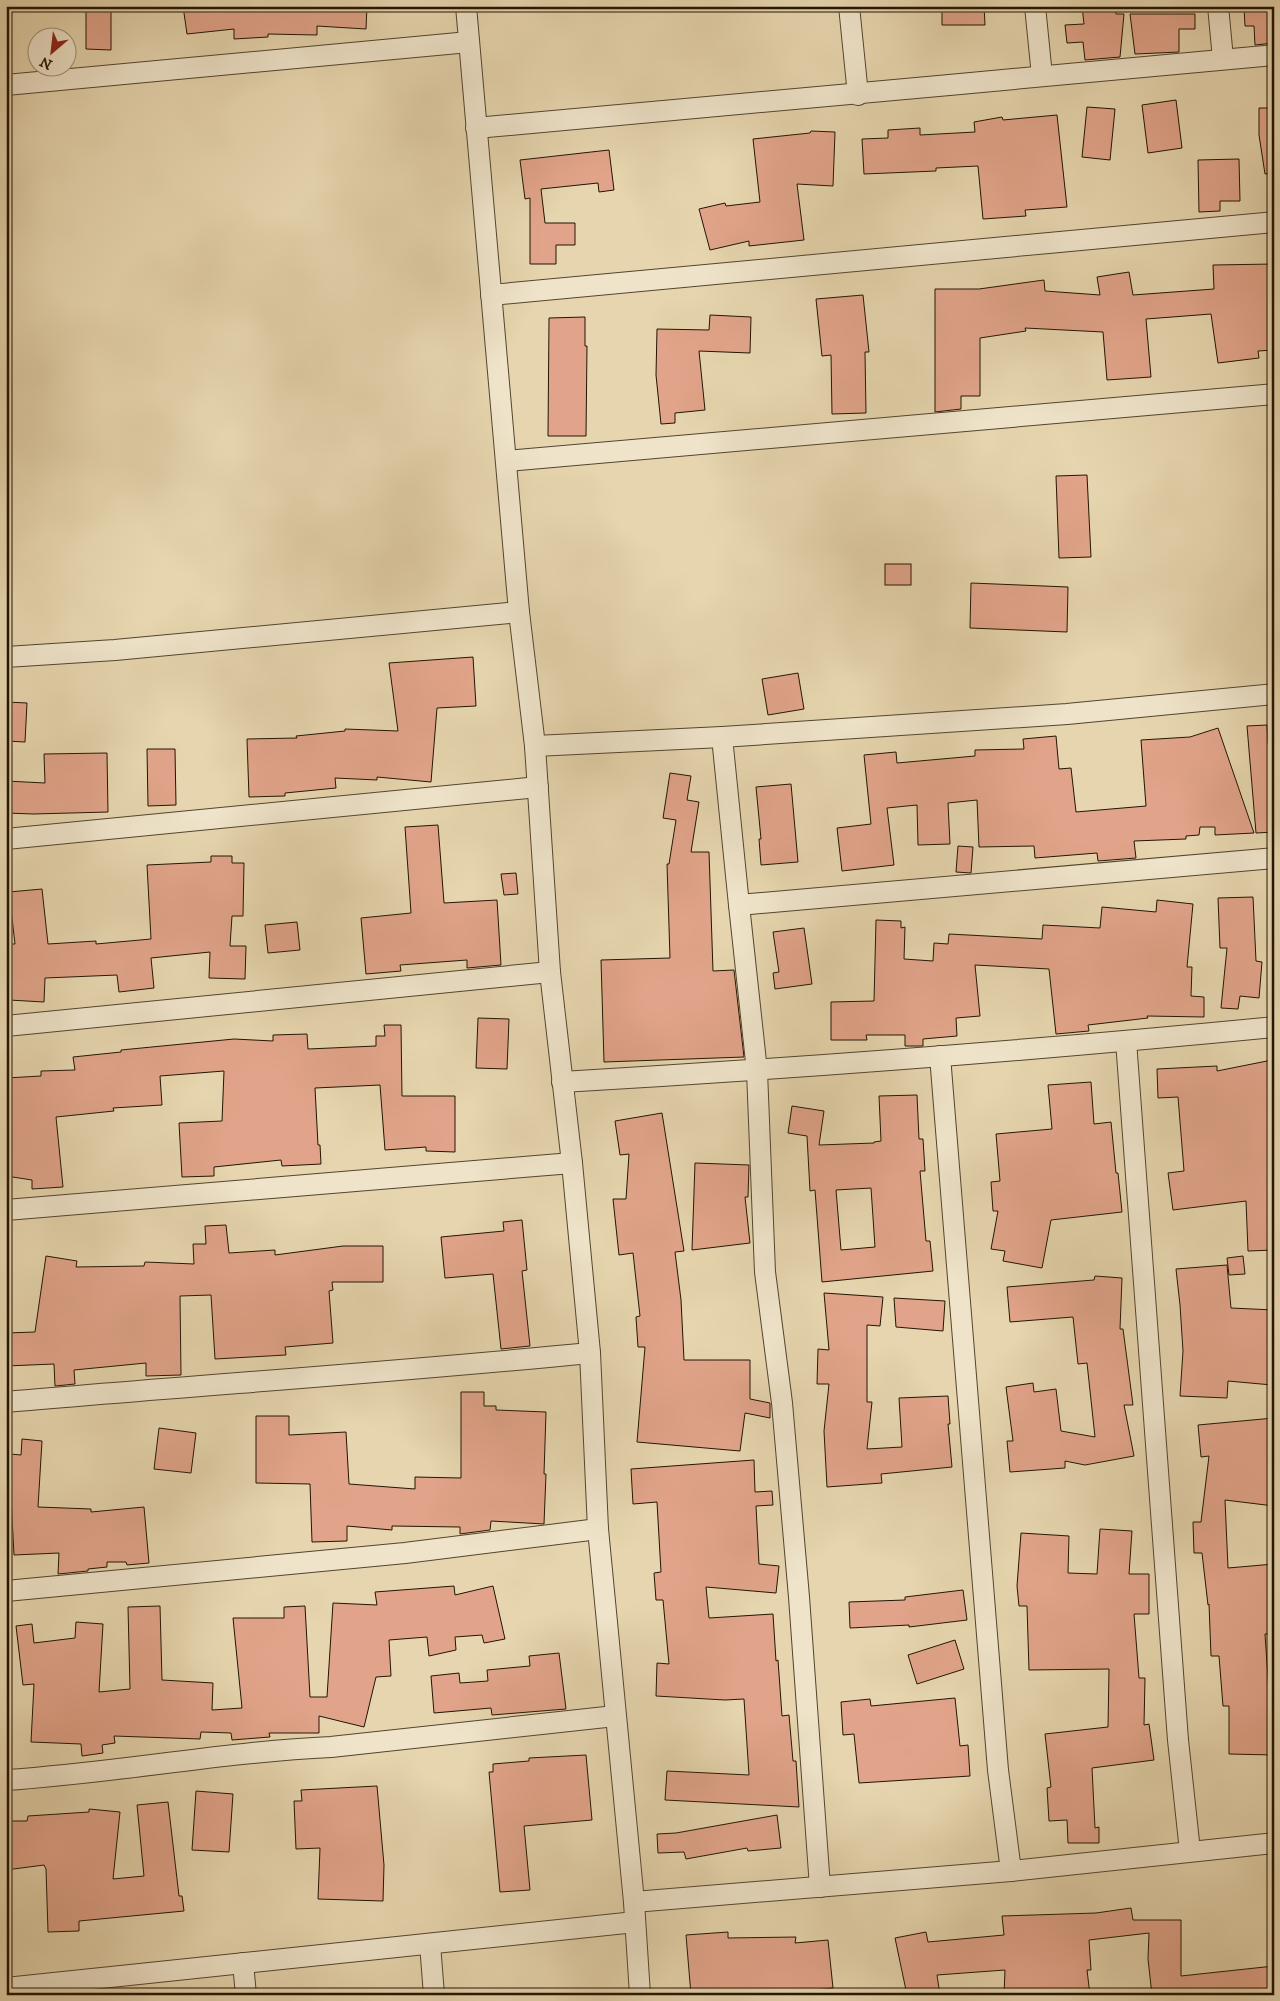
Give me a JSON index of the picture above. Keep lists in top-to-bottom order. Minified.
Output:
{"north":"bottom left"}
